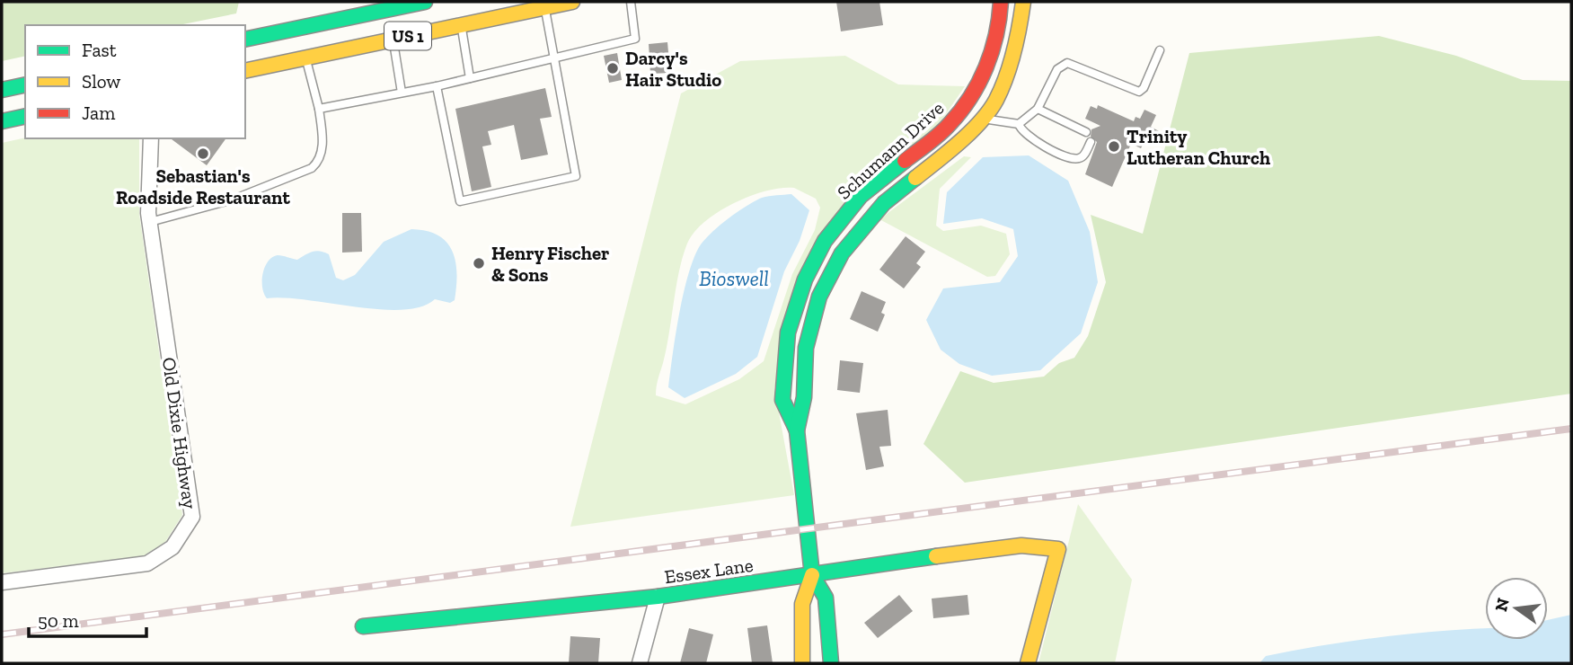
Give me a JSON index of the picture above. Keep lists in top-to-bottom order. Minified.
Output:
{"streets":{"street":["US 1","Schumann Drive","Old Dixie Highway","Essex Lane"]},"crossings":[["Schumann Drive","Essex Lane"]],"water":["Bioswell"],"places":["Darcy's Hair Studio","Trinity Lutheran Church","Sebastian's Roadside Restaurant","Henry Fischer & Sons"],"legend":["Fast","Slow","Jam"],"scale_bar":"50 m","north":"left"}
